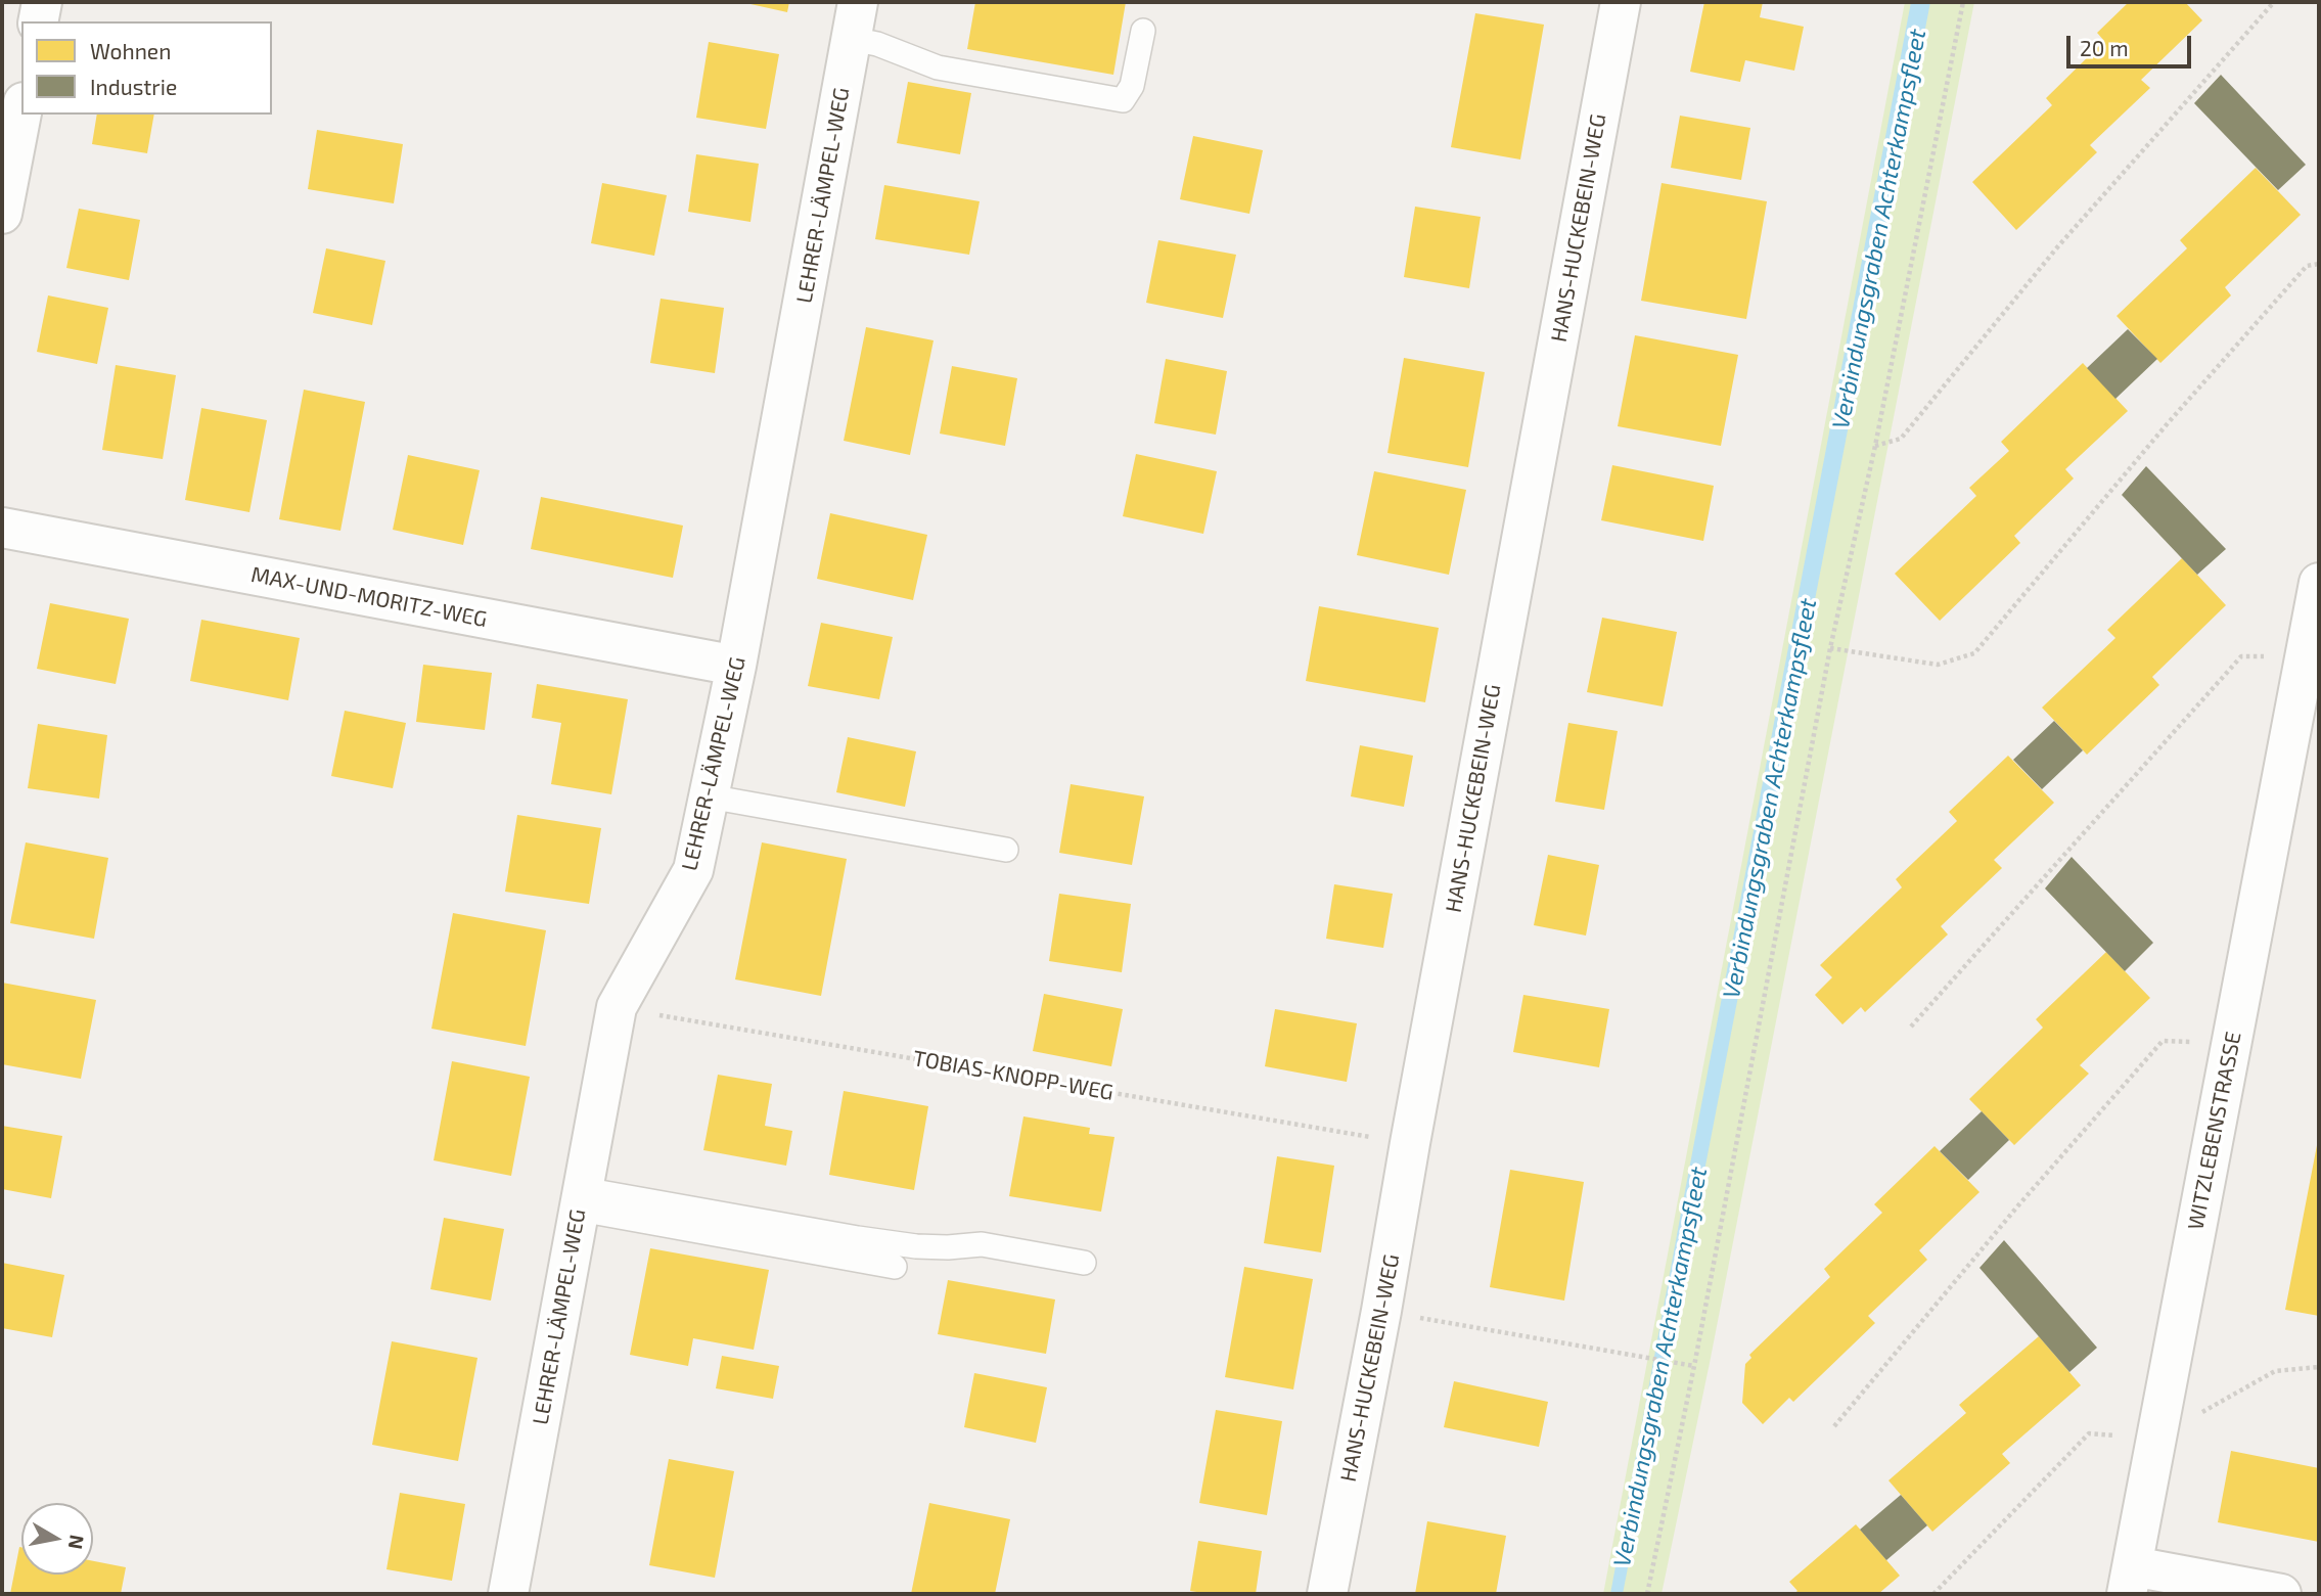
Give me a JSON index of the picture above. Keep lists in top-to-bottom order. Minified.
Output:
{"streets":{"street":["LEHRER-LÄMPEL-WEG","HANS-HUCKEBEIN-WEG","MAX-UND-MORITZ-WEG","WITZLEBENSTRASSE"],"path":["TOBIAS-KNOPP-WEG"]},"crossings":[["LEHRER-LÄMPEL-WEG","MAX-UND-MORITZ-WEG"],["LEHRER-LÄMPEL-WEG","TOBIAS-KNOPP-WEG"],["HANS-HUCKEBEIN-WEG","TOBIAS-KNOPP-WEG"]],"water":["Verbindungsgraben Achterkampsfleet"],"legend":["Wohnen","Industrie"],"scale_bar":"20 m","north":"right"}
